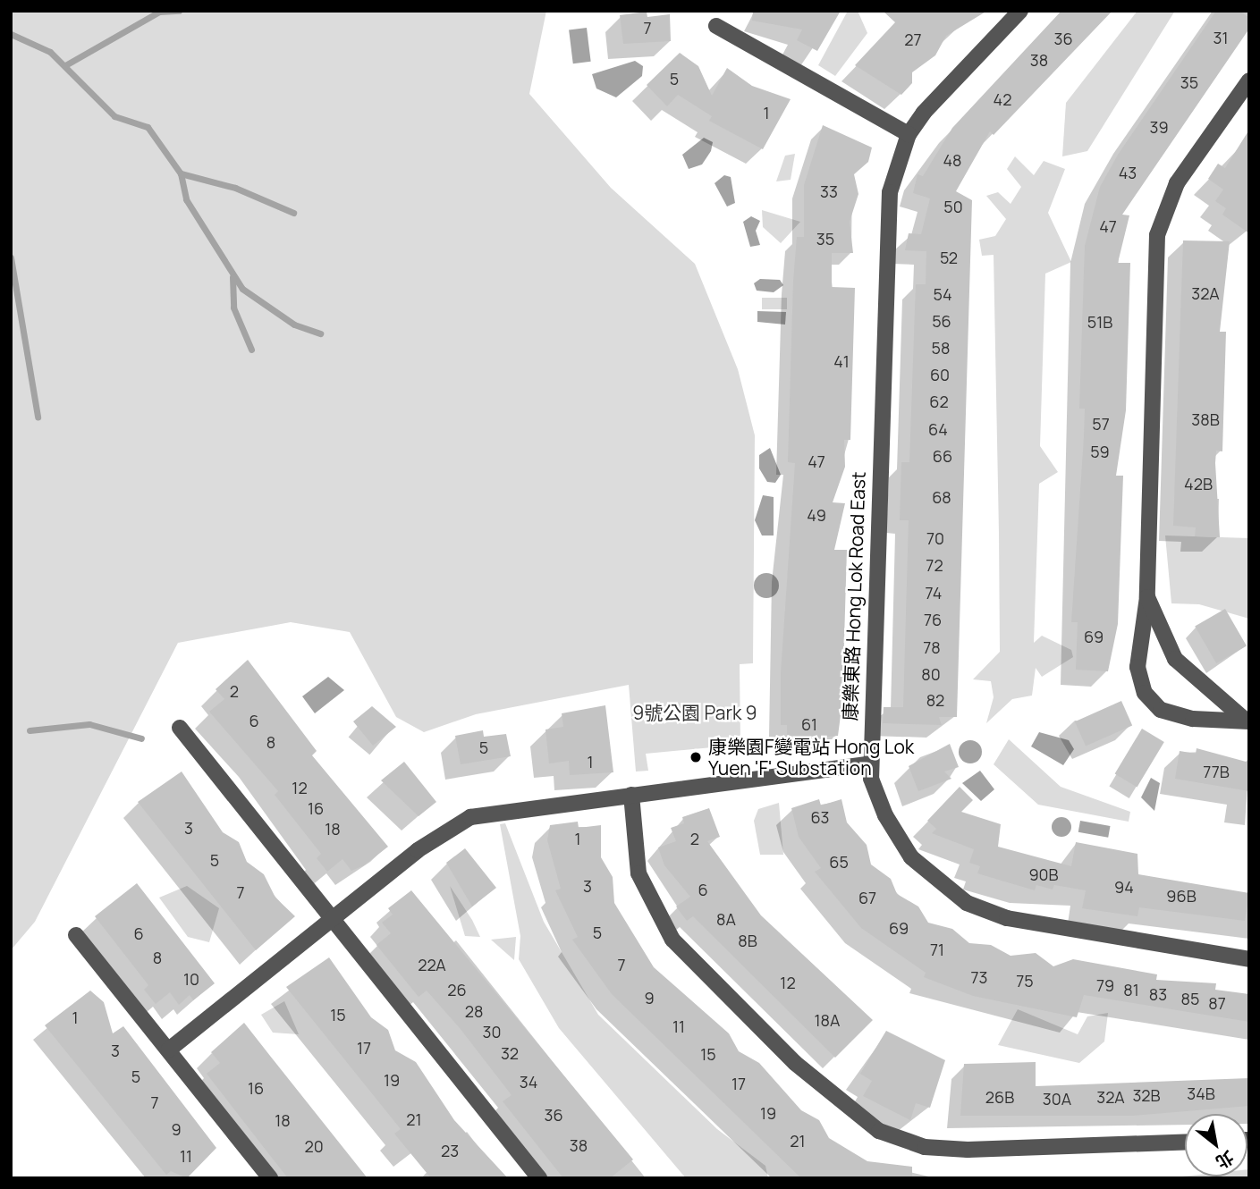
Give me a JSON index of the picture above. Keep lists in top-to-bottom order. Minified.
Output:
{"streets":{"street":["康樂東路 Hong Lok Road East"]},"parks":["9號公園 Park 9"],"places":["康樂園F變電站 Hong Lok Yuen 'F' Substation"],"house_numbers":["7","31","36","27","38","5","35","42","1","39","48","43","33","50","47","35","52","32A","54","56","51B","58","41","60","62","38B","57","64","59","66","47","42B","68","49","70","72","74","76","69","78","80","2","82","6","61","8","5","1","77B","12","16","63","3","18","1","2","5","65","90B","3","94","6","7","96B","67","8A","69","5","6","8B","71","8","22A","7","73","10","75","12","79","26","81","83","9","85","87","28","15","1","18A","11","30","17","3","32","15","5","19","34","17","16","34B","32B","26B","32A","30A","7","19","36","21","18","9","21","38","20","23","11"],"north":"bottom right"}
